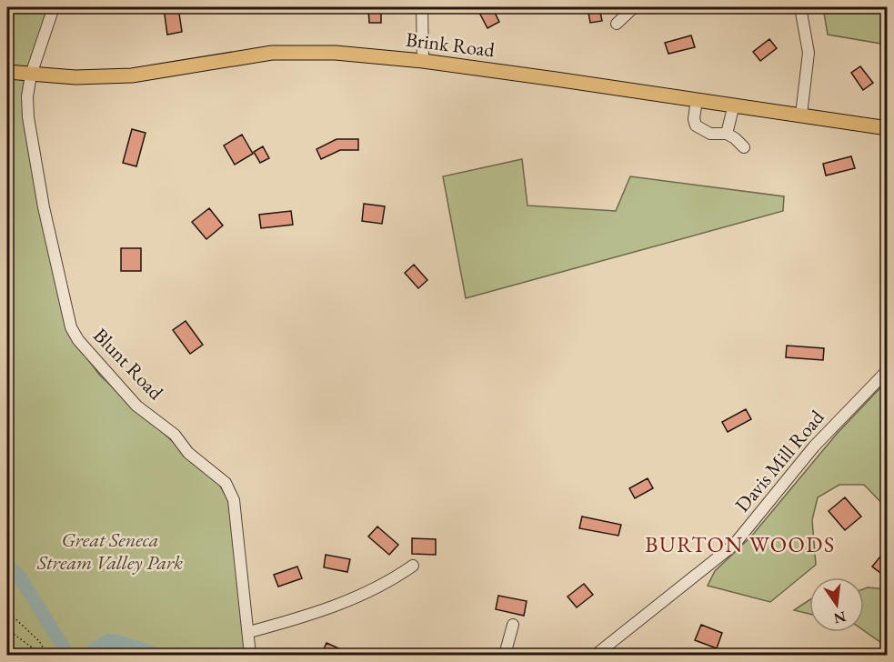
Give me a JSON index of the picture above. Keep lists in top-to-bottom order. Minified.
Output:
{"streets":{"main road":["Brink Road"],"street":["Blunt Road","Davis Mill Road"]},"crossings":[["Brink Road","Blunt Road"]],"districts":["BURTON WOODS"],"parks":["Great Seneca Stream Valley Park"],"north":"bottom"}
